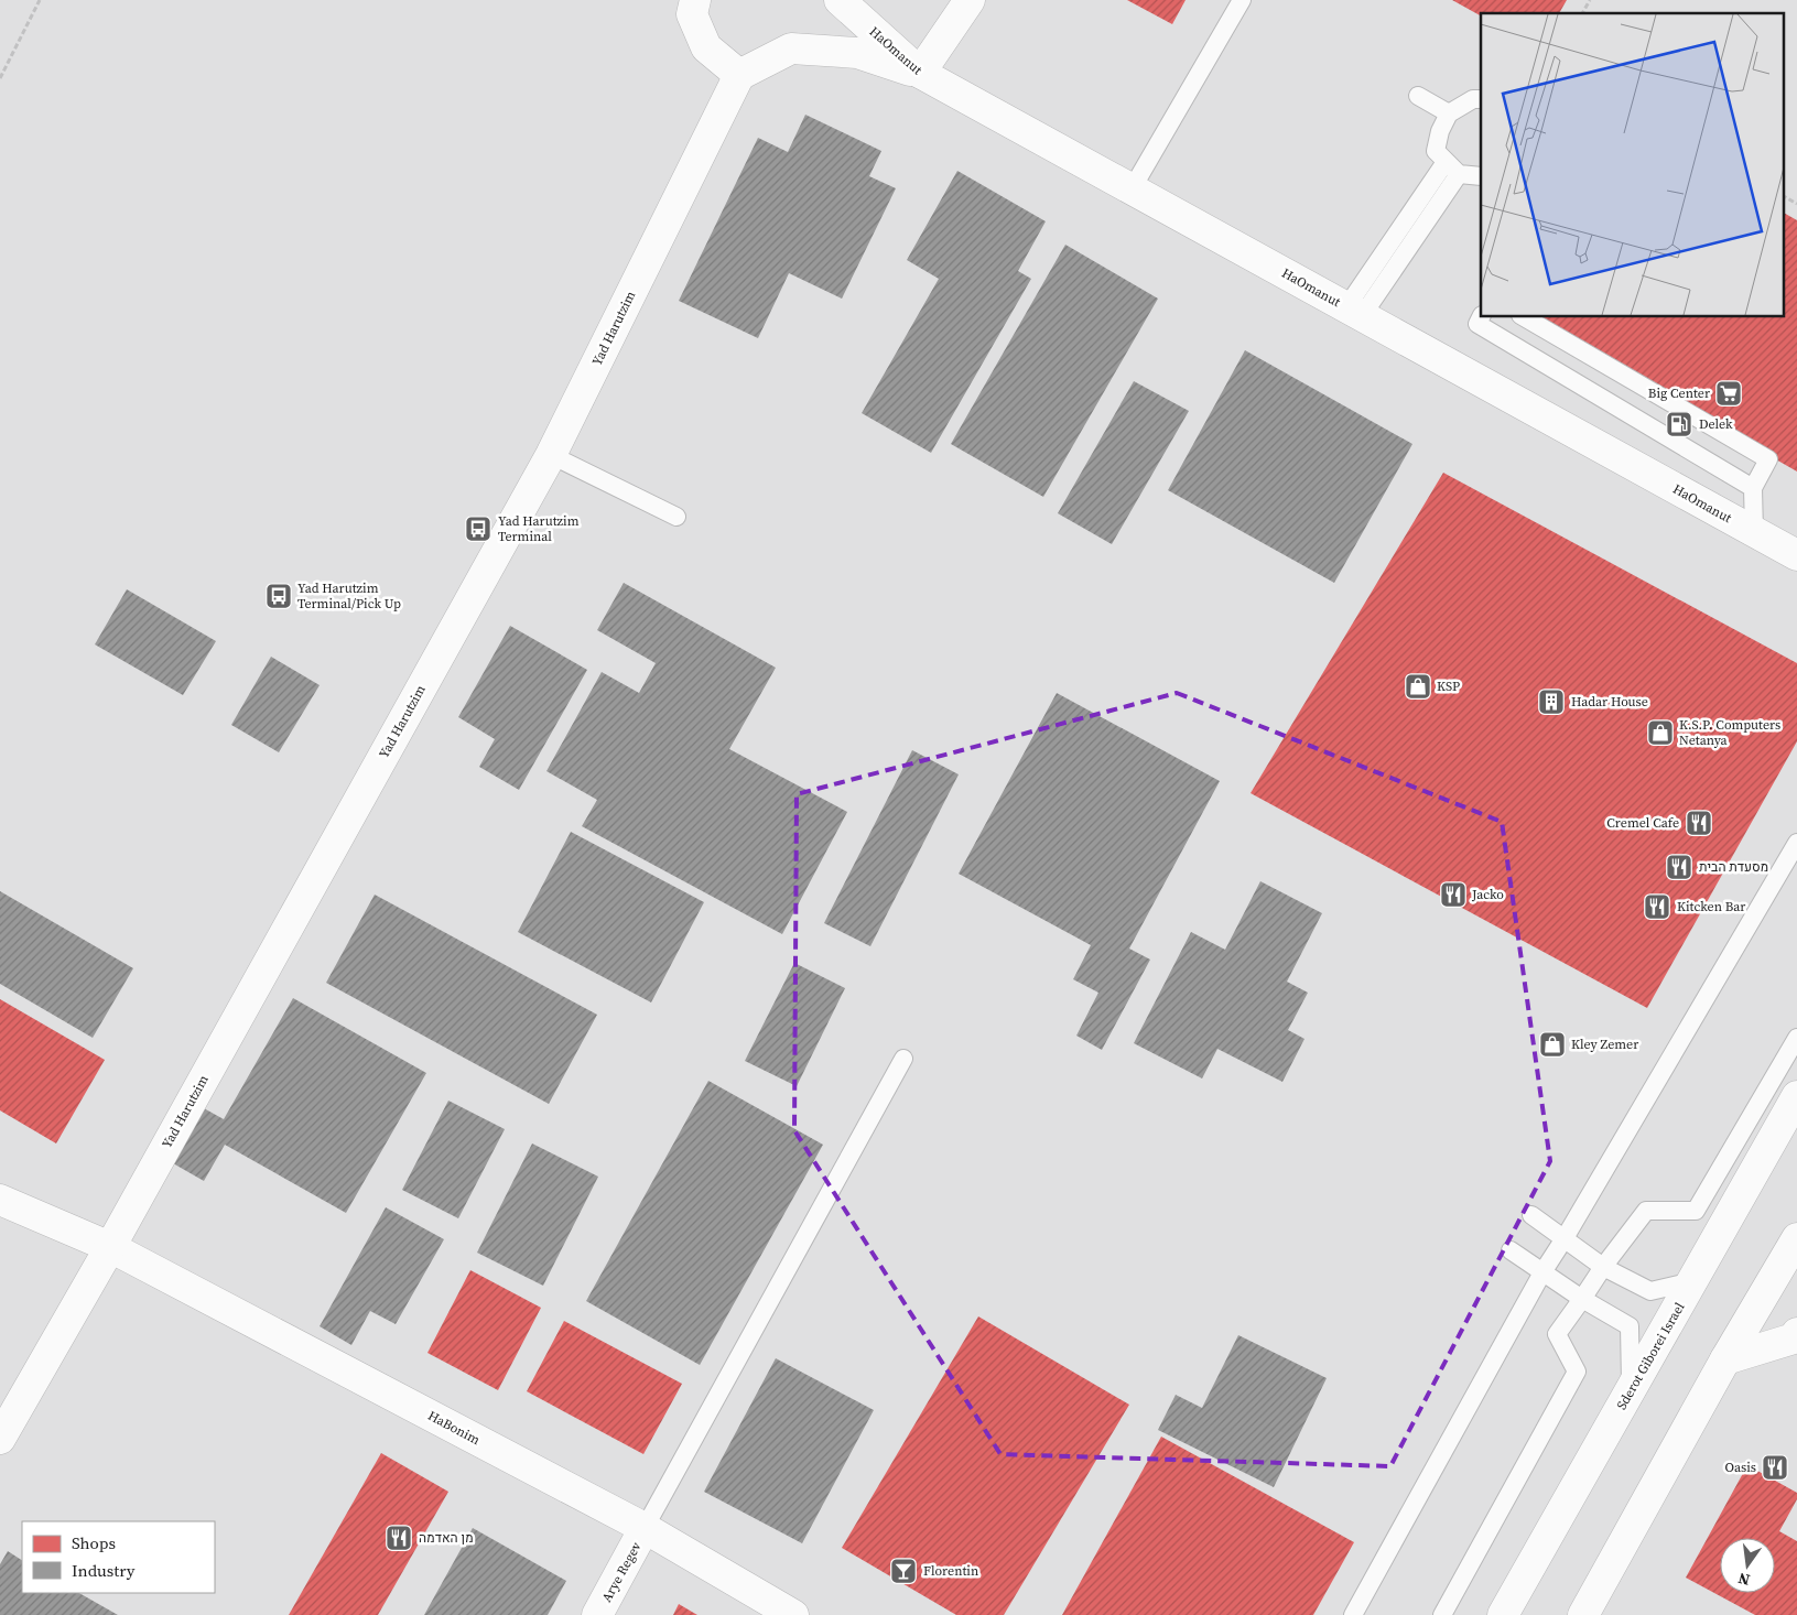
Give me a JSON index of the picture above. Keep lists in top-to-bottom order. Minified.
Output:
{"streets":{"street":["HaOmanut","Yad Harutzim","Sderot Giborei Israel","HaBonim","Arye Regev"]},"crossings":[["Yad Harutzim","HaBonim"],["HaBonim","Arye Regev"]],"places":{"supermarket":["Big Center"],"fuel station":["Delek"],"bus stop":["Yad Harutzim Terminal","Yad Harutzim Terminal/Pick Up"],"shop":["KSP","K.S.P. Computers Netanya","Kley Zemer"],"building":["Hadar House"],"restaurant":["Cremel Cafe","מסעדת הבית","Jacko","Kitcken Bar","Oasis","מן האדמה"],"bar":["Florentin"]},"legend":["Shops","Industry"],"north":"bottom"}
